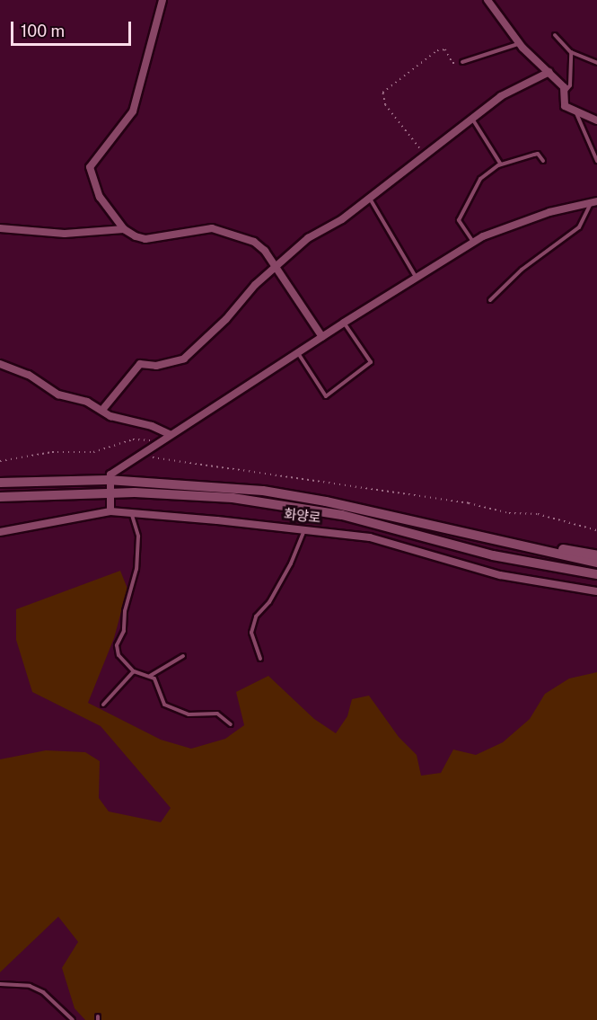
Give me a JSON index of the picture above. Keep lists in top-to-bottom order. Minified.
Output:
{"streets":{"main road":["화양로"]},"scale_bar":"100 m"}
